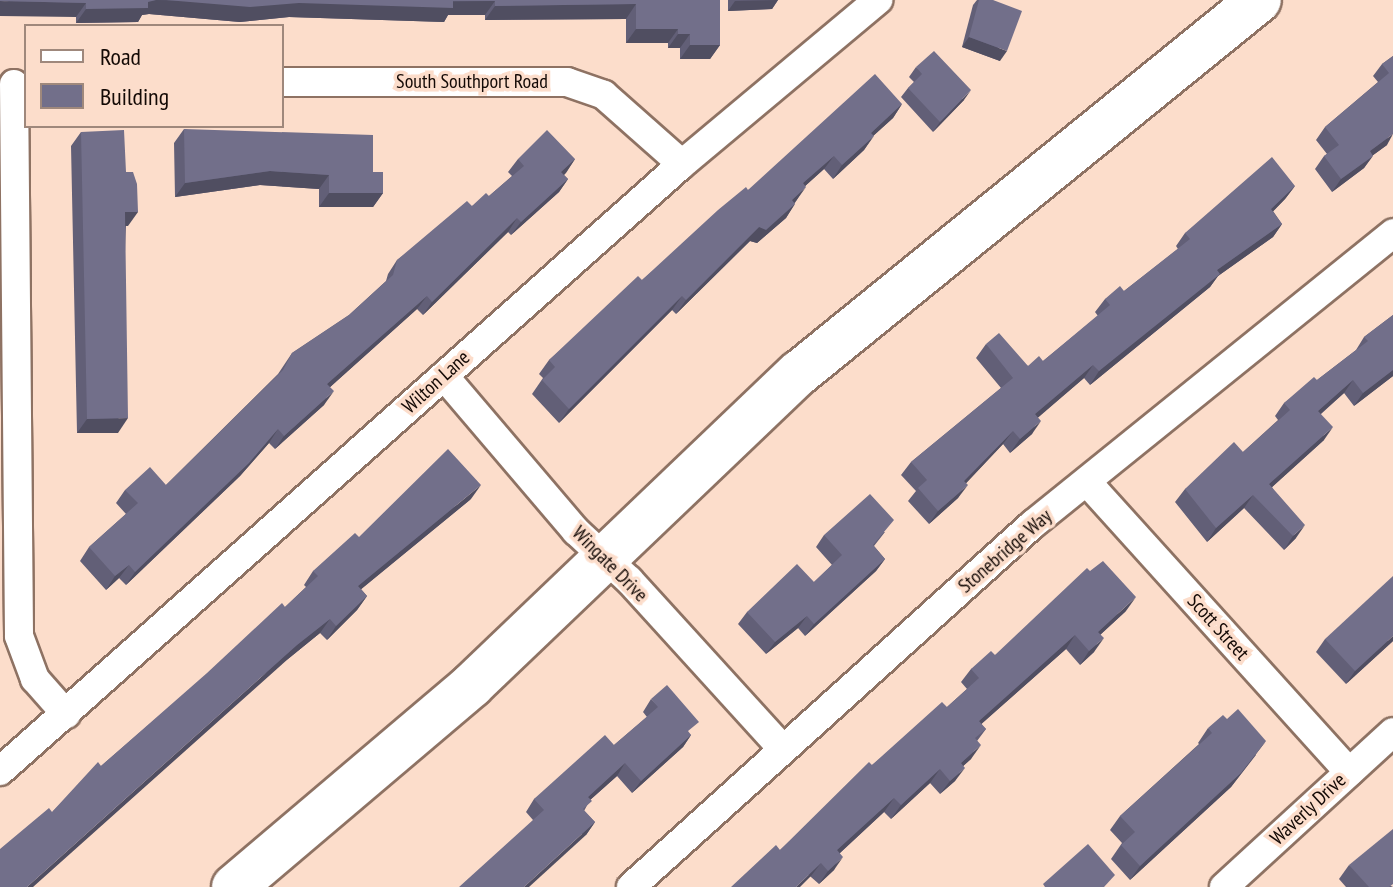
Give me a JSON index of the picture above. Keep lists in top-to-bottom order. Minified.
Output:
{"streets":{"street":["South Southport Road","Wilton Lane","Stonebridge Way","Wingate Drive","Scott Street","Waverly Drive"]},"crossings":[["South Southport Road","Wilton Lane"],["Wilton Lane","Wingate Drive"],["Stonebridge Way","Wingate Drive"],["Stonebridge Way","Scott Street"],["Scott Street","Waverly Drive"]],"legend":["Road","Building"]}
